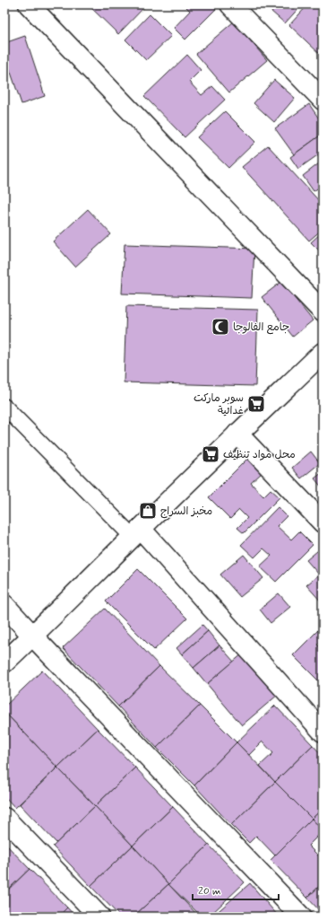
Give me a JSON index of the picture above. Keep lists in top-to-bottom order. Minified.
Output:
{"places":{"mosque":["جامع الفالوجا"],"supermarket":["سوبر ماركت غدائية","محل مواد تنظيف"],"shop":["مخبز السراج"]},"scale_bar":"20 m"}
